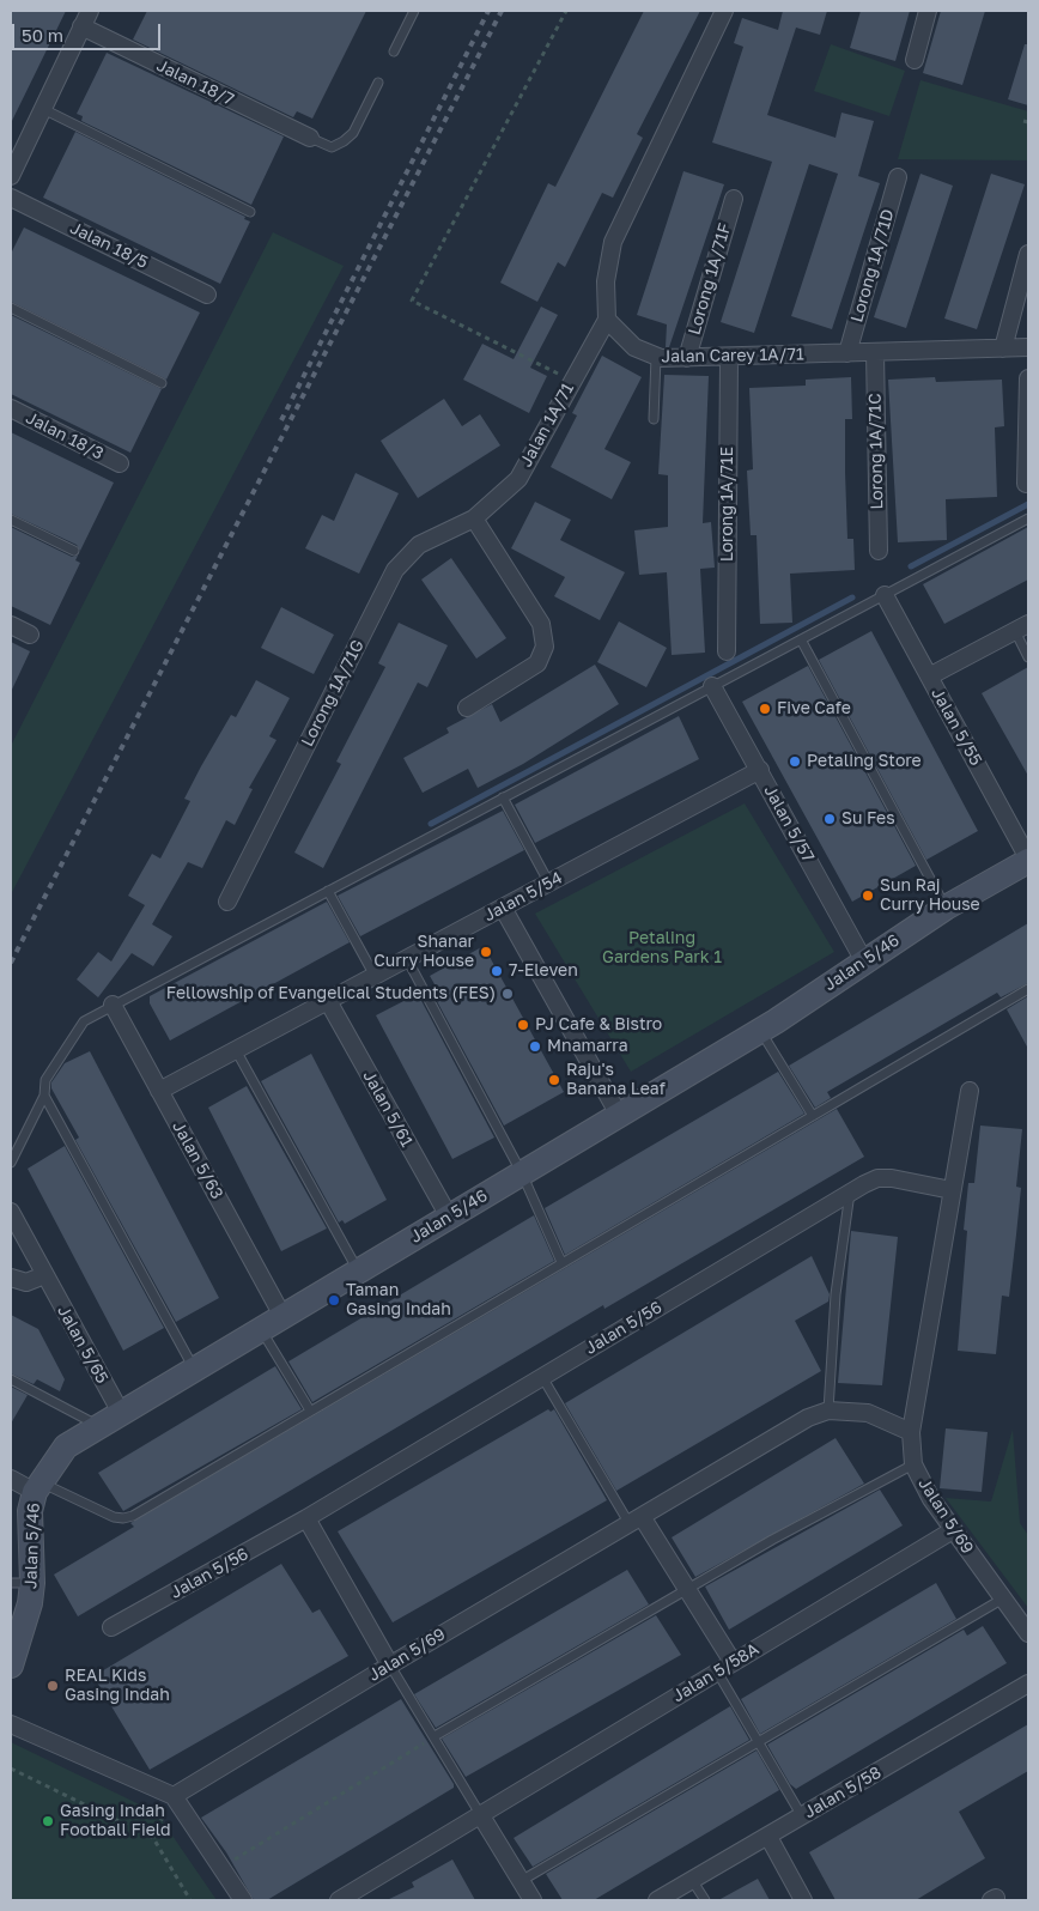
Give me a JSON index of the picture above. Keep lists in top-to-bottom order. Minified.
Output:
{"streets":{"street":["Jalan 18/7","Jalan 18/5","Lorong 1A/71D","Lorong 1A/71F","Jalan Carey 1A/71","Jalan 1A/71","Jalan 18/3","Lorong 1A/71C","Lorong 1A/71E","Lorong 1A/71G","Jalan 5/55","Jalan 5/57","Jalan 5/54","Jalan 5/46","Jalan 5/61","Jalan 5/63","Jalan 5/56","Jalan 5/65","Jalan 5/69","Jalan 5/58A","Jalan 5/58"]},"crossings":[["Lorong 1A/71D","Jalan Carey 1A/71"],["Lorong 1A/71F","Jalan Carey 1A/71"],["Jalan Carey 1A/71","Jalan 1A/71"],["Jalan Carey 1A/71","Lorong 1A/71C"],["Jalan Carey 1A/71","Lorong 1A/71E"],["Jalan 1A/71","Lorong 1A/71G"],["Jalan 5/55","Jalan 5/46"],["Jalan 5/57","Jalan 5/54"],["Jalan 5/57","Jalan 5/46"],["Jalan 5/54","Jalan 5/61"],["Jalan 5/54","Jalan 5/63"],["Jalan 5/46","Jalan 5/61"],["Jalan 5/46","Jalan 5/63"],["Jalan 5/46","Jalan 5/65"],["Jalan 5/69","Jalan 5/58A"]],"parks":["Petaling Gardens Park 1"],"places":["Five Cafe","Petaling Store","Su Fes","Sun Raj Curry House","Shanar Curry House","7-Eleven","Fellowship of Evangelical Students (FES)","PJ Cafe & Bistro","Mnamarra","Raju's Banana Leaf","Taman Gasing Indah","REAL Kids Gasing Indah","Gasing Indah Football Field"],"scale_bar":"50 m"}
